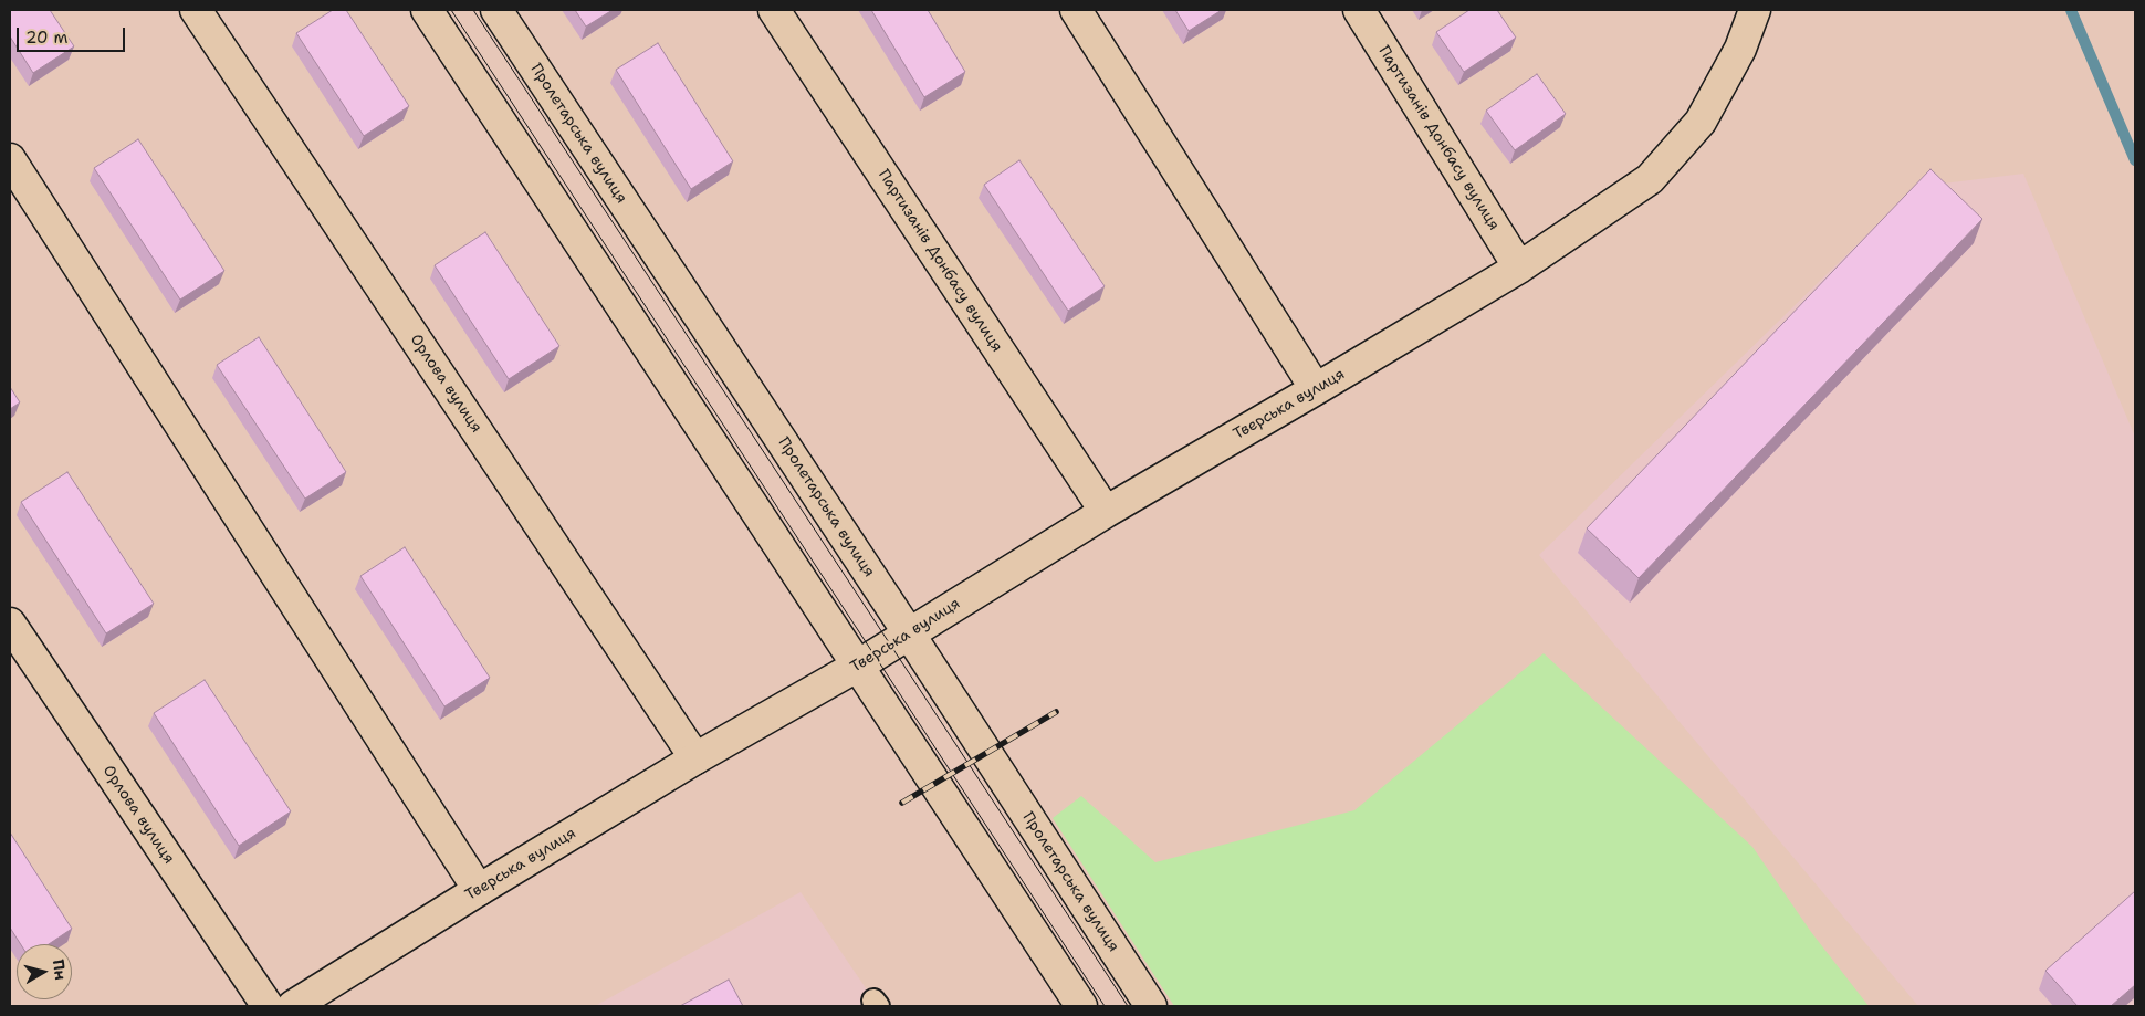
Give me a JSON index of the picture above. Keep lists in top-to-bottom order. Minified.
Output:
{"streets":{"street":["Пролетарська вулиця","Партизанів Донбасу вулиця","Орлова вулиця","Тверська вулиця"]},"crossings":[["Пролетарська вулиця","Тверська вулиця"],["Партизанів Донбасу вулиця","Тверська вулиця"],["Орлова вулиця","Тверська вулиця"]],"scale_bar":"20 m","north":"right"}
